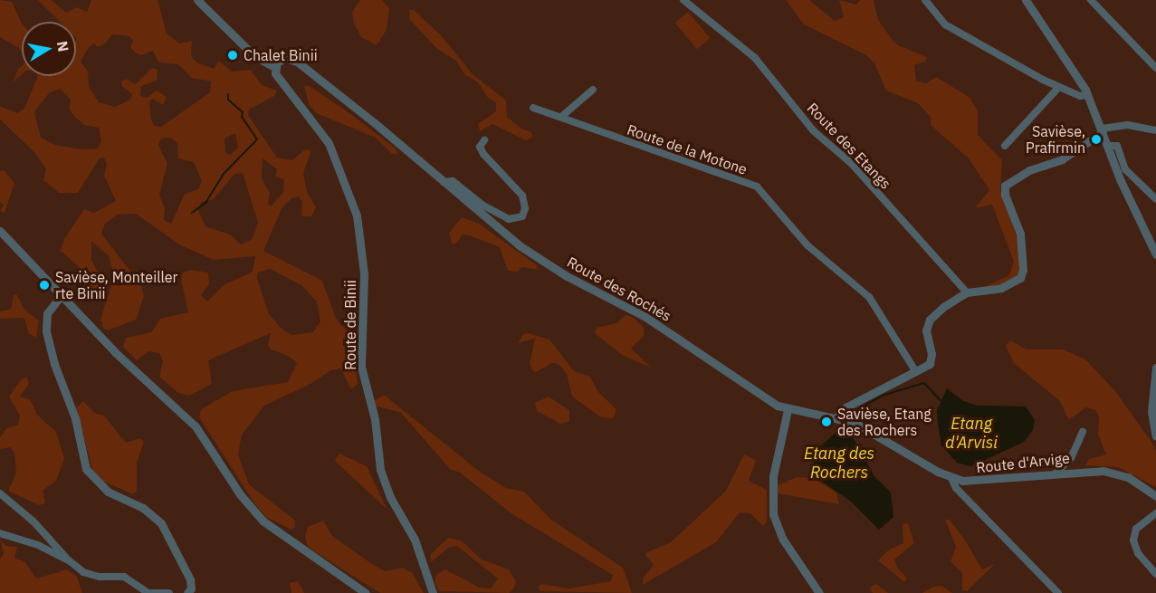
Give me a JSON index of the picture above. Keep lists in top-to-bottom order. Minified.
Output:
{"streets":{"street":["Route des Etangs","Route de la Motone","Route des Rochés","Route de Binii","Route d'Arvige"]},"crossings":[["Route des Rochés","Route de Binii"],["Route des Rochés","Route d'Arvige"]],"water":["Etang d'Arvisi","Etang des Rochers"],"places":["Chalet Binii","Savièse, Prafirmin","Savièse, Monteiller rte Binii","Savièse, Etang des Rochers"],"north":"right"}
